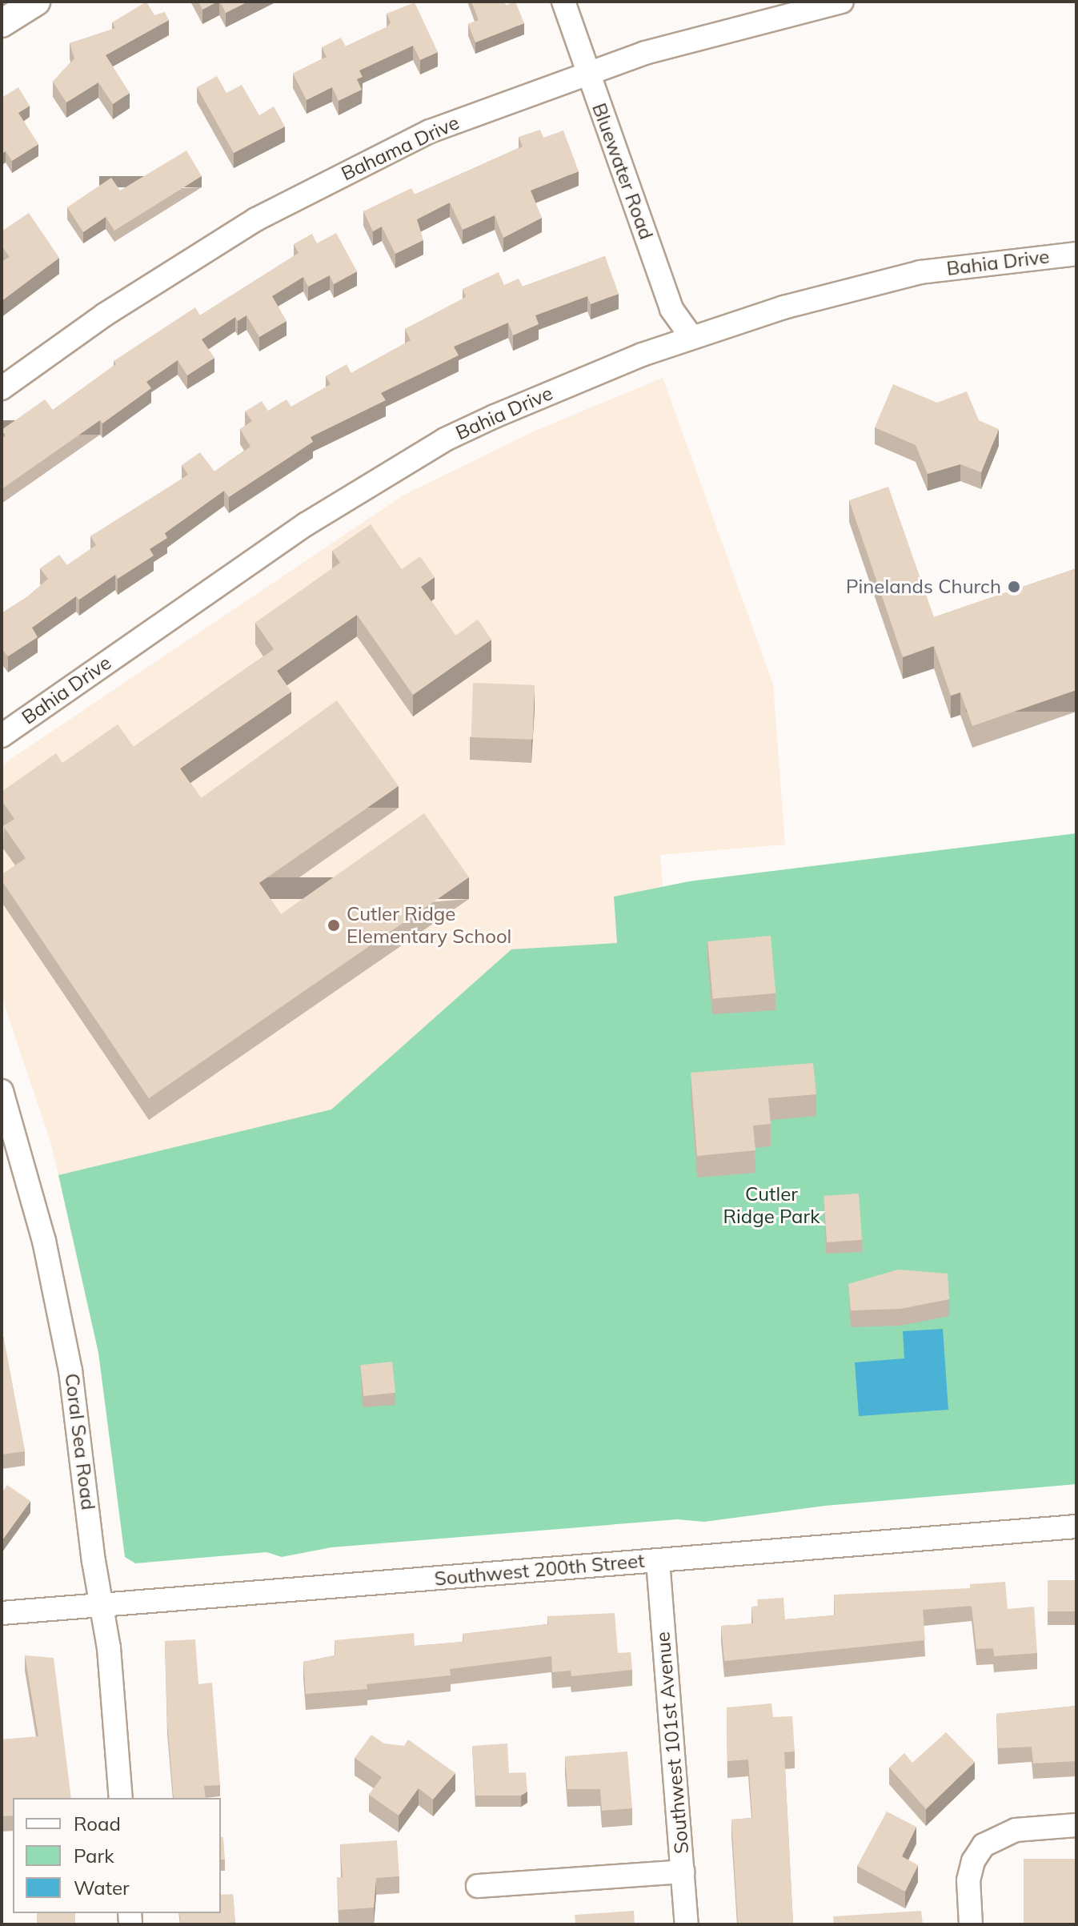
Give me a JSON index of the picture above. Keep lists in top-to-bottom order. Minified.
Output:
{"streets":{"street":["Bahama Drive","Bluewater Road","Bahia Drive","Coral Sea Road","Southwest 200th Street","Southwest 101st Avenue"]},"crossings":[["Bahama Drive","Bluewater Road"],["Bluewater Road","Bahia Drive"],["Coral Sea Road","Southwest 200th Street"],["Southwest 200th Street","Southwest 101st Avenue"]],"parks":["Cutler Ridge Park"],"places":["Pinelands Church","Cutler Ridge Elementary School"],"legend":["Road","Park","Water"]}
